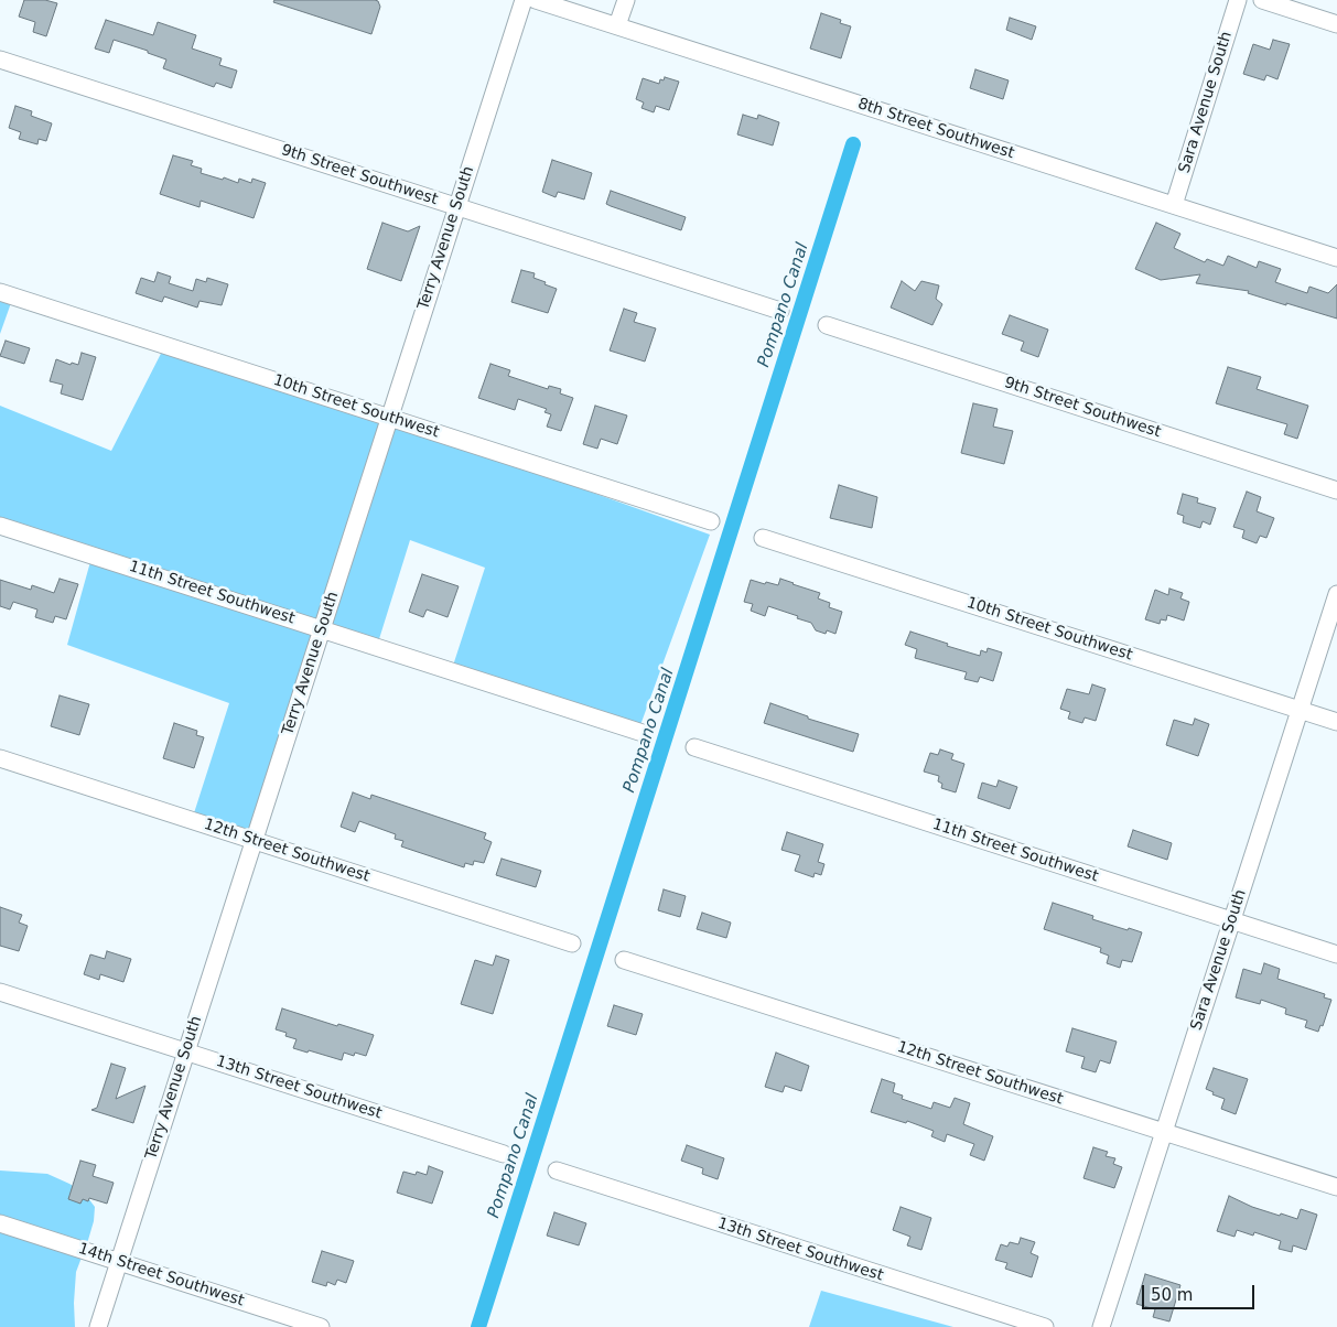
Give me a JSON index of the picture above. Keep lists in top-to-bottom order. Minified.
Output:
{"streets":{"street":["Sara Avenue South","8th Street Southwest","9th Street Southwest","Terry Avenue South","10th Street Southwest","11th Street Southwest","12th Street Southwest","13th Street Southwest","14th Street Southwest"]},"crossings":[["Sara Avenue South","8th Street Southwest"],["Sara Avenue South","10th Street Southwest"],["Sara Avenue South","11th Street Southwest"],["Sara Avenue South","12th Street Southwest"],["9th Street Southwest","Terry Avenue South"],["Terry Avenue South","10th Street Southwest"],["Terry Avenue South","11th Street Southwest"],["Terry Avenue South","12th Street Southwest"],["Terry Avenue South","13th Street Southwest"],["Terry Avenue South","14th Street Southwest"]],"water":["Pompano Canal"],"scale_bar":"50 m"}
